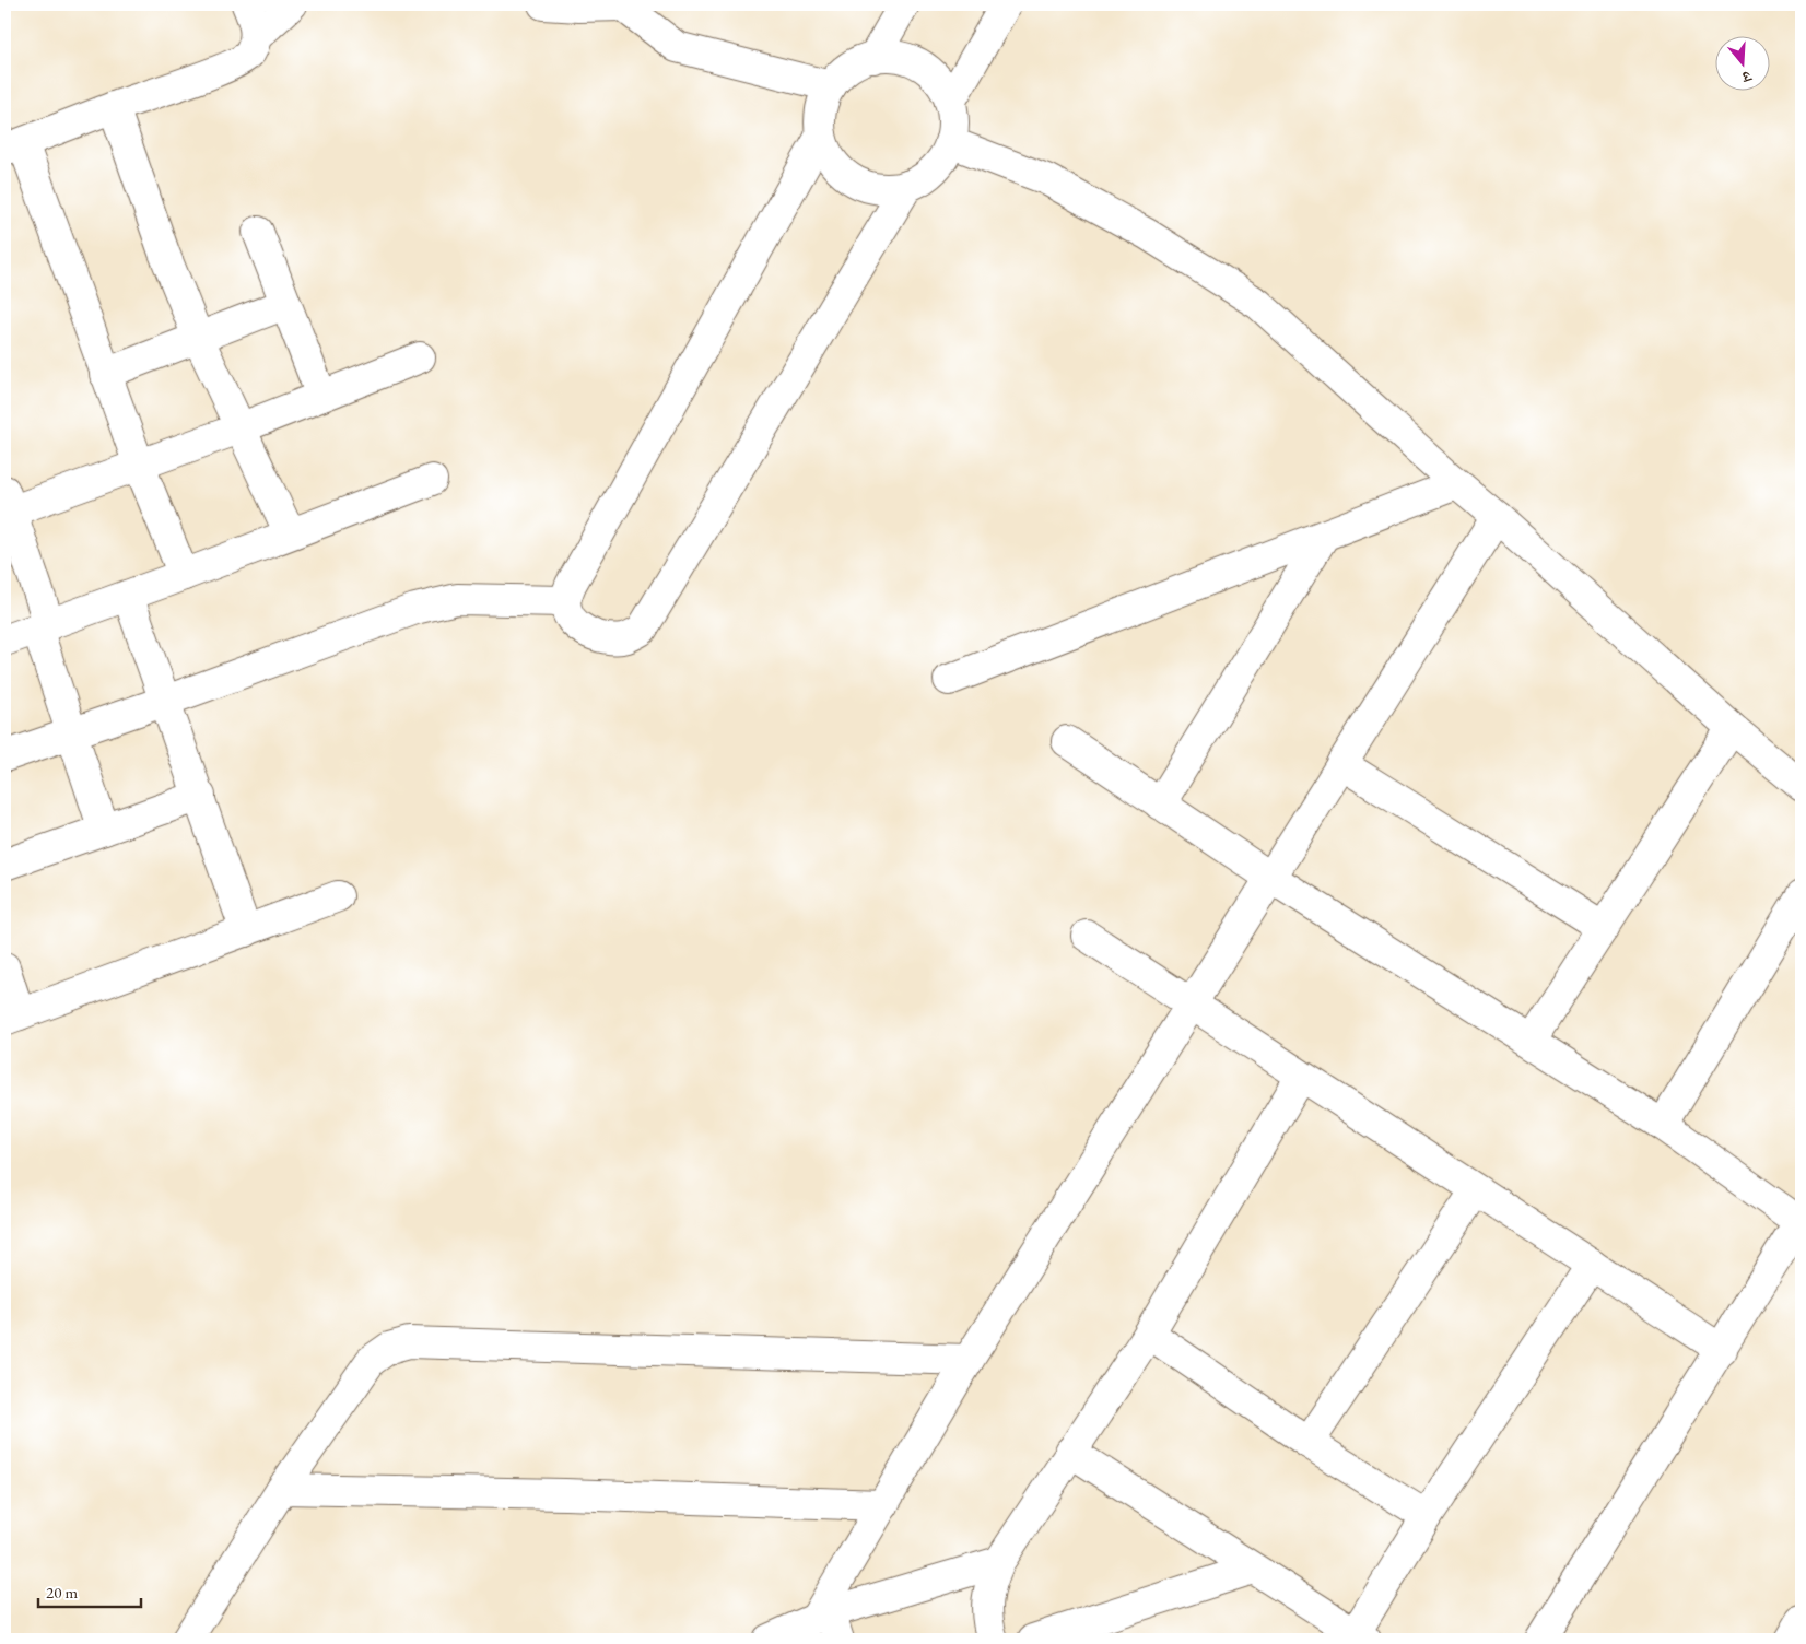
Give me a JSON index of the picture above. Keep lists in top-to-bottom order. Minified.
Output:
{"scale_bar":"20 m","north":"bottom"}
